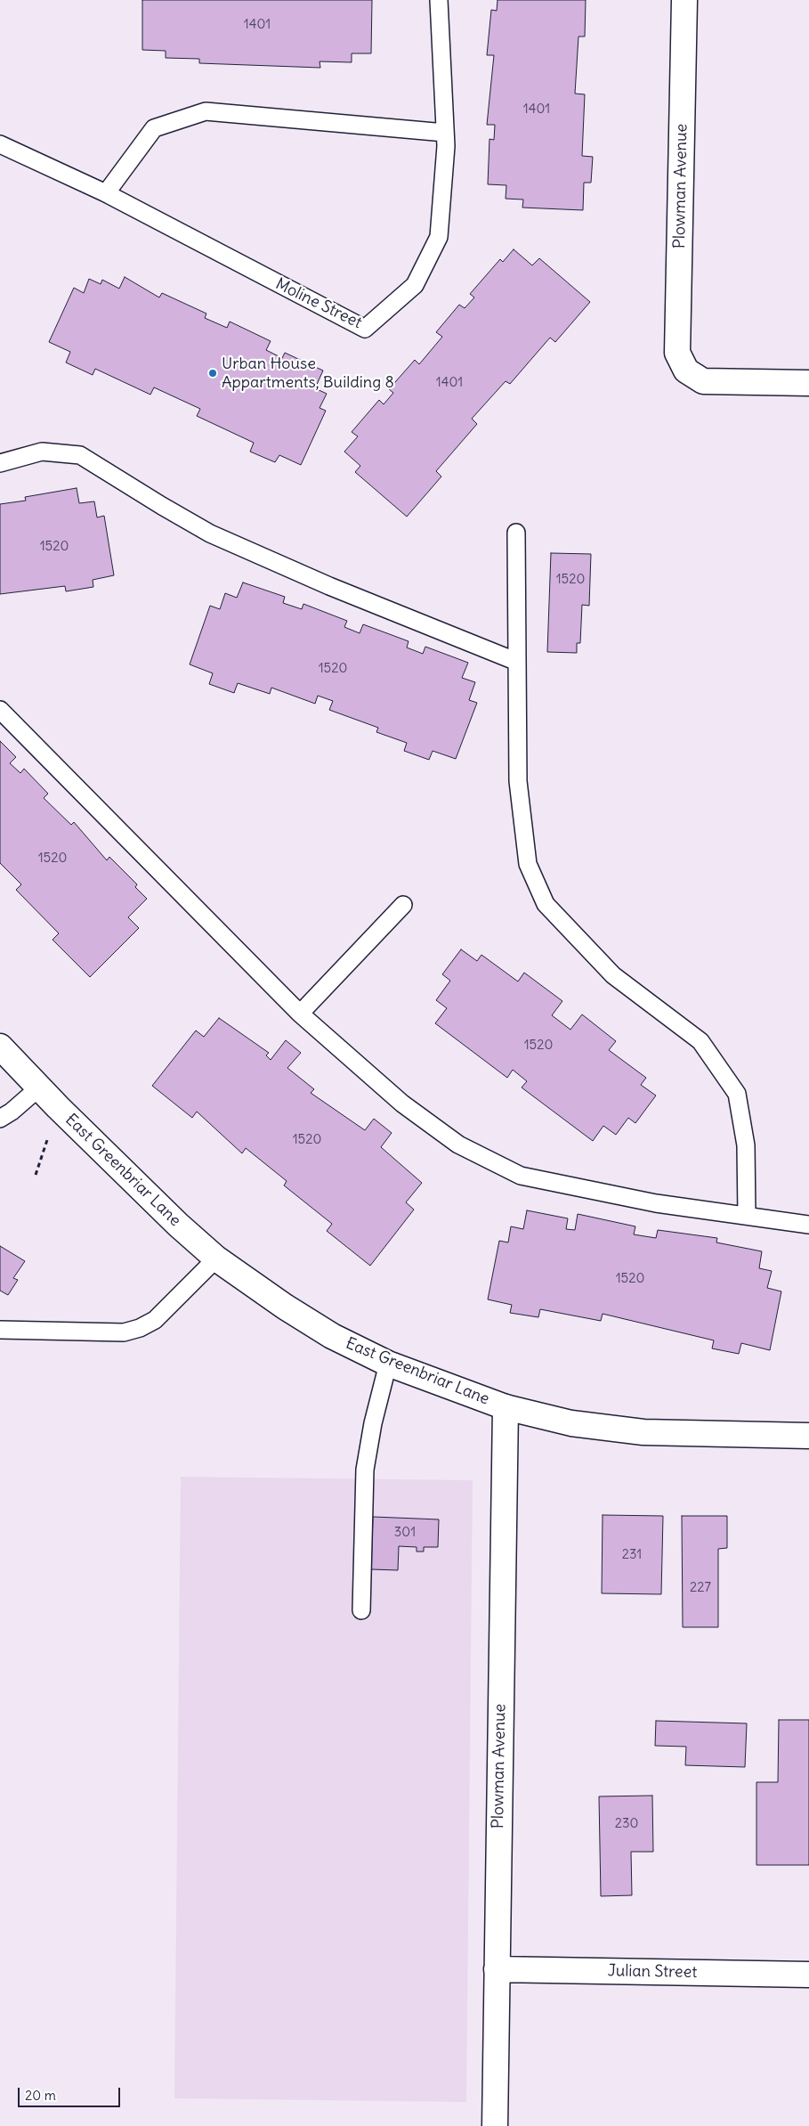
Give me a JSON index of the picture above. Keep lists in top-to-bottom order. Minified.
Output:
{"streets":{"street":["Plowman Avenue","East Greenbriar Lane","Julian Street"],"lane":["Moline Street"]},"crossings":[["Plowman Avenue","East Greenbriar Lane"],["Plowman Avenue","Julian Street"]],"places":["Urban House Appartments, Building 8"],"house_numbers":["1401","1401","1401","1520","1520","1520","1520","1520","1520","1520","301","231","227","230"],"scale_bar":"20 m"}
